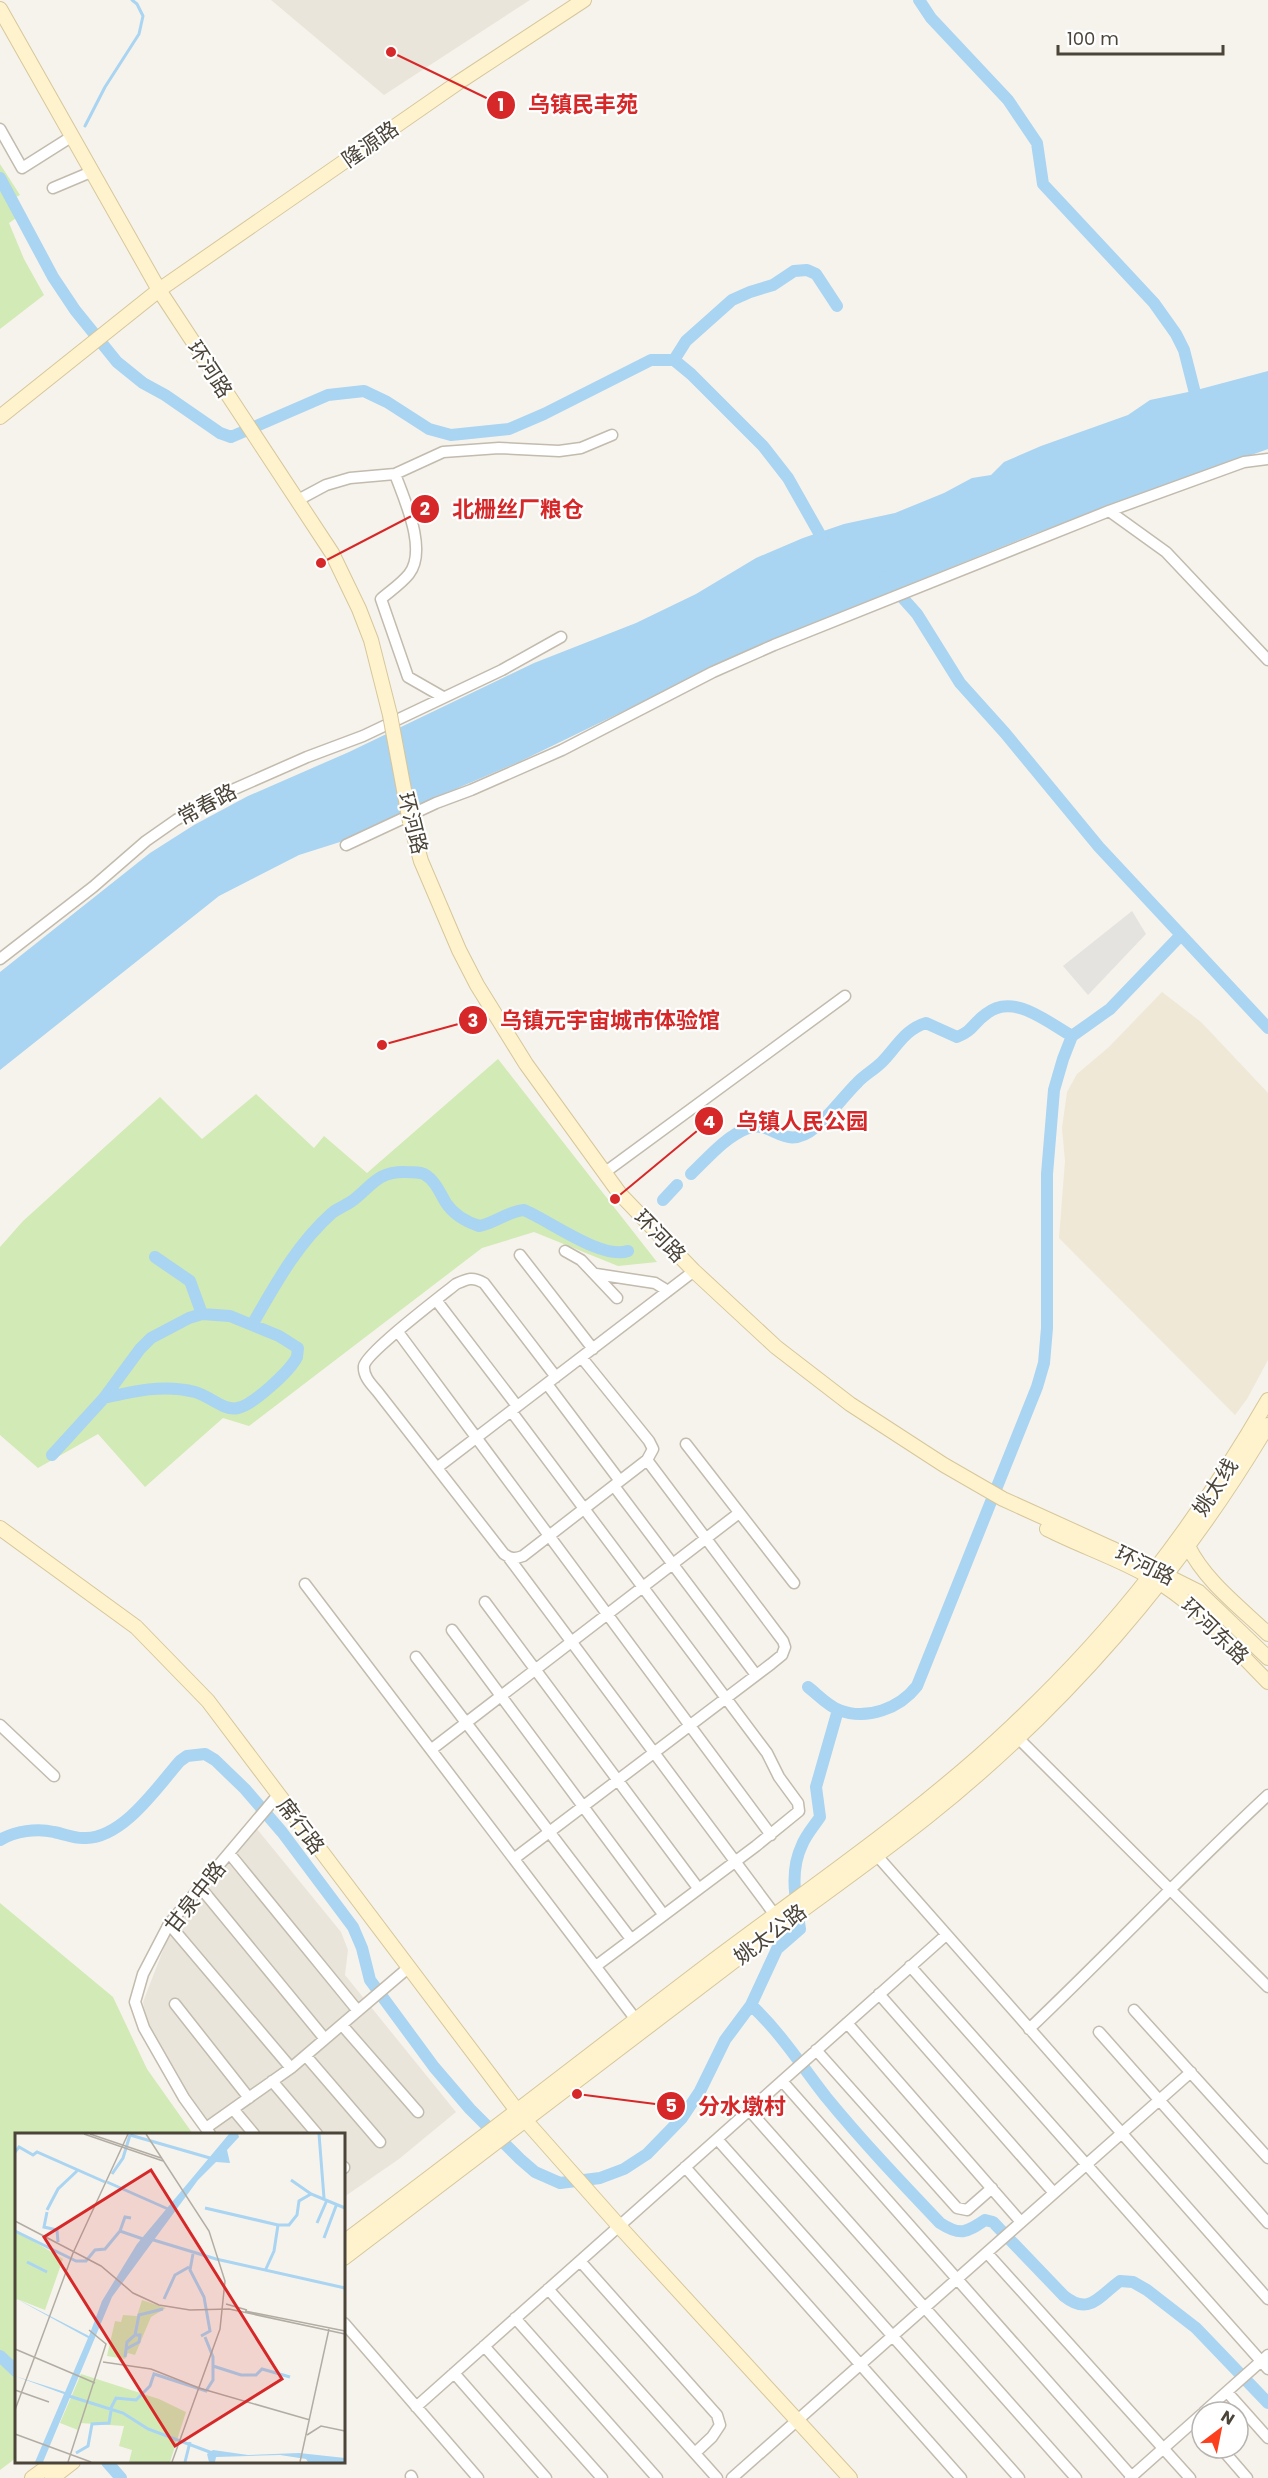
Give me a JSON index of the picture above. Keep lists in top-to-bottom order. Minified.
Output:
{"streets":{"street":["隆源路","环河路","常春路","姚太线","环河东路","席行路","甘泉中路","姚太公路"]},"crossings":[["隆源路","环河路"],["环河路","姚太线"],["环河路","环河东路"],["环河路","姚太公路"],["姚太线","环河东路"],["姚太线","姚太公路"],["环河东路","姚太公路"],["席行路","甘泉中路"],["席行路","姚太公路"]],"places":["乌镇民丰苑","北栅丝厂粮仓","乌镇元宇宙城市体验馆","乌镇人民公园","分水墩村"],"scale_bar":"100 m","north":"top right"}
